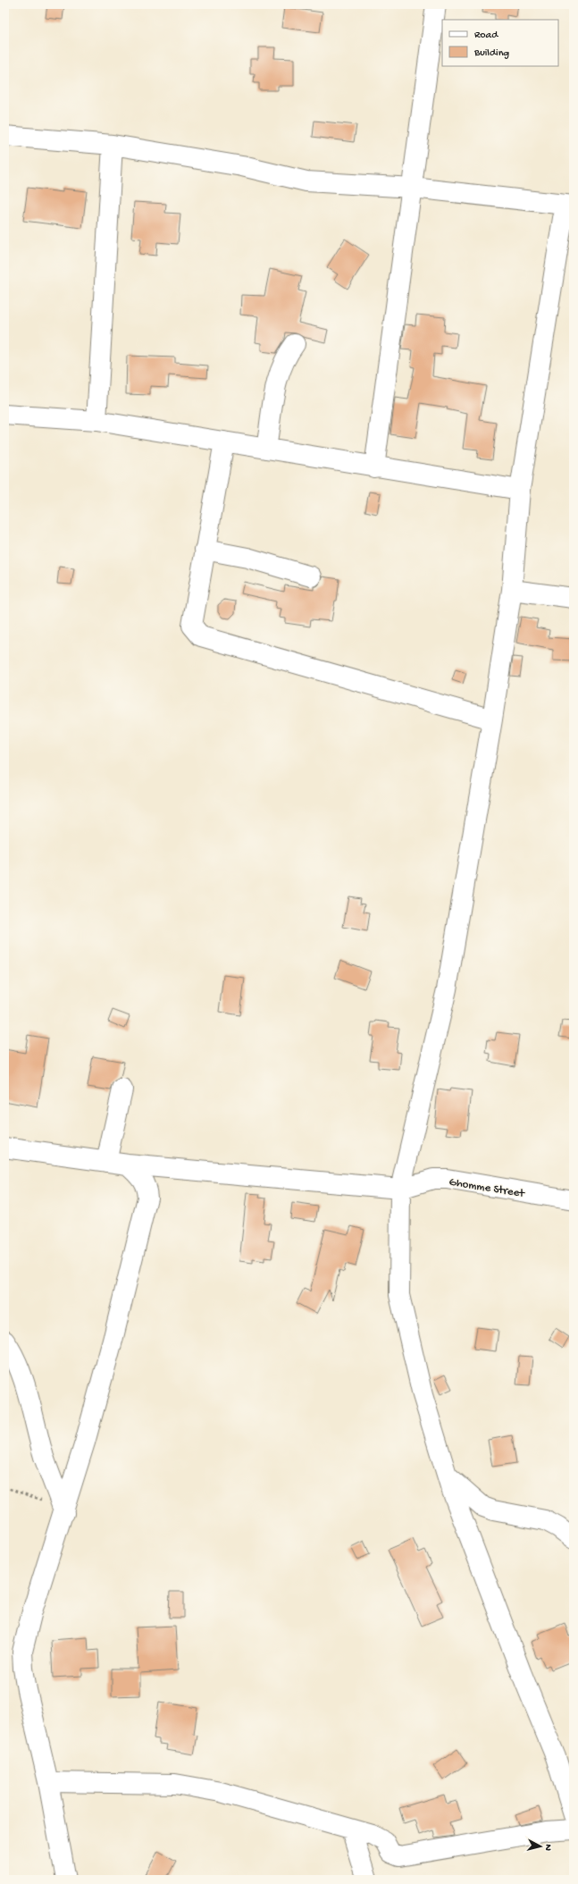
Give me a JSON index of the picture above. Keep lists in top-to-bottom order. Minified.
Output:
{"streets":{"street":["Ghomme Street"]},"legend":["Road","Building"],"north":"right"}
